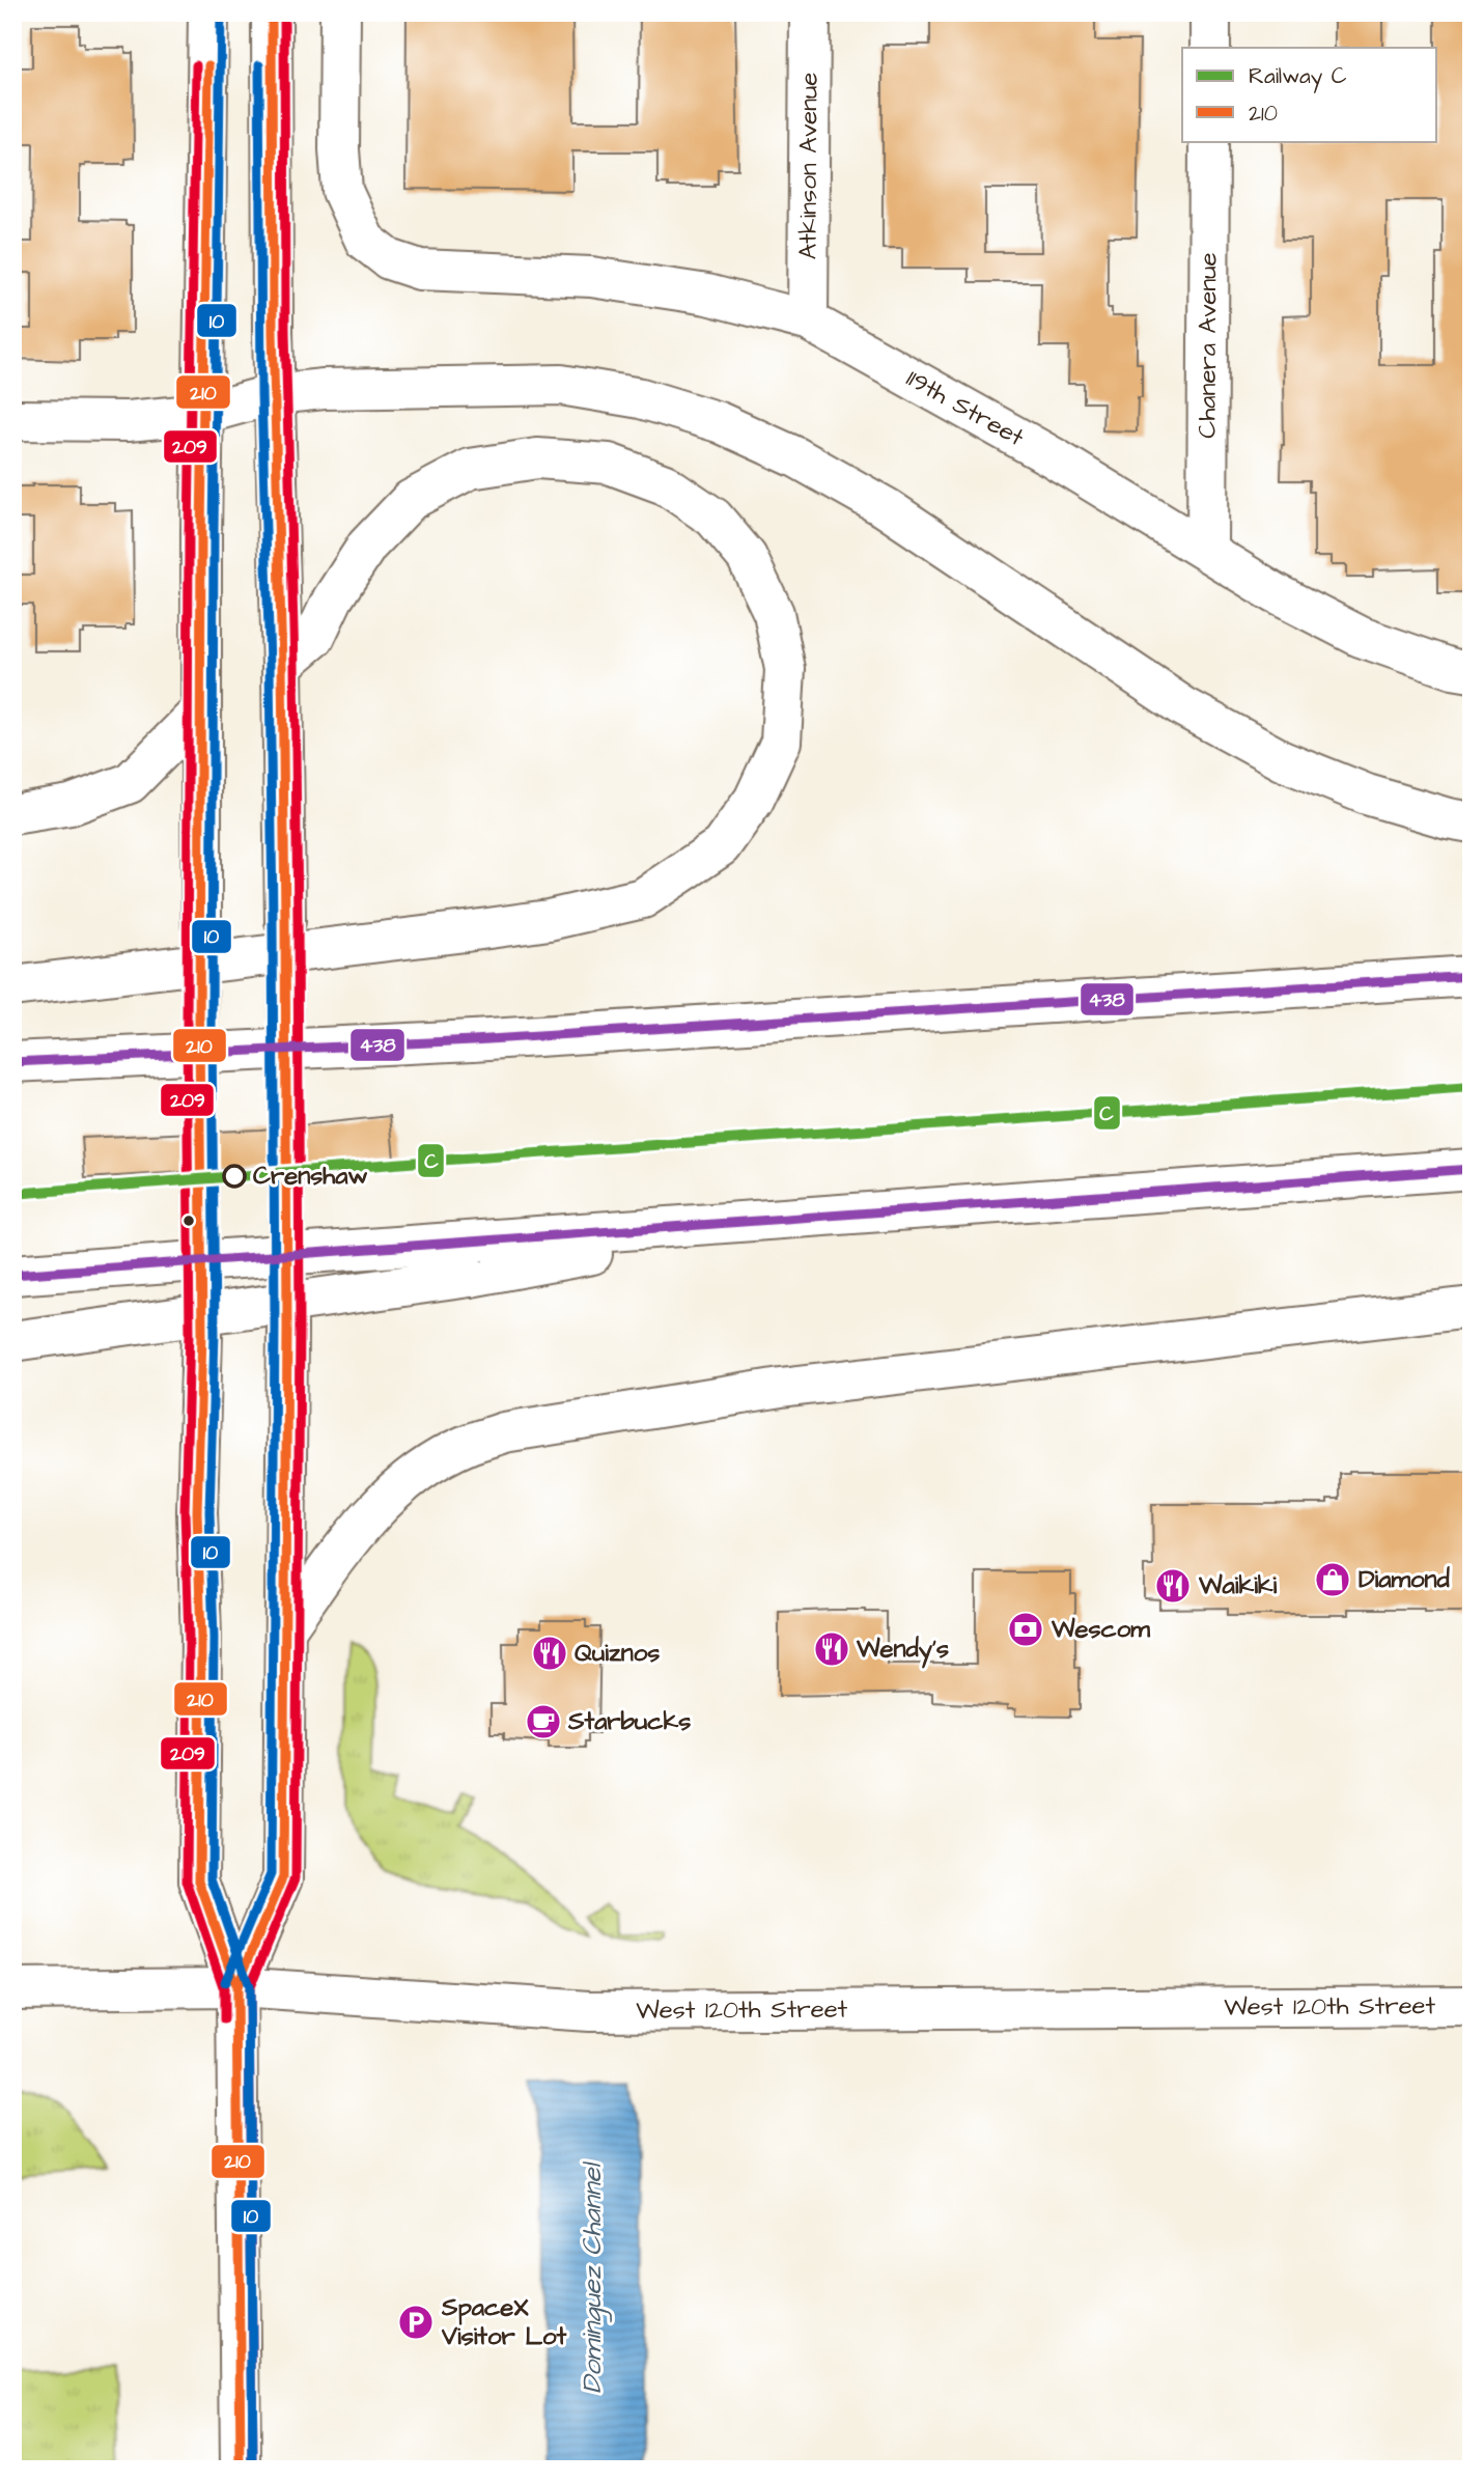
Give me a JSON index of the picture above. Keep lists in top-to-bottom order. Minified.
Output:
{"streets":{"main road":["Atkinson Avenue","Chanera Avenue","119th Street","West 120th Street"]},"crossings":[["Atkinson Avenue","119th Street"],["Chanera Avenue","119th Street"]],"water":["Dominguez Channel"],"places":{"other":["Crenshaw"],"shop":["Diamond"],"restaurant":["Waikiki","Wendy's","Quiznos"],"bank":["Wescom"],"cafe":["Starbucks"],"parking":["SpaceX Visitor Lot"]},"lines":["transit line 210","transit line 209","transit line 10","transit line 438","rail line C"],"legend":["Railway C","210"]}
